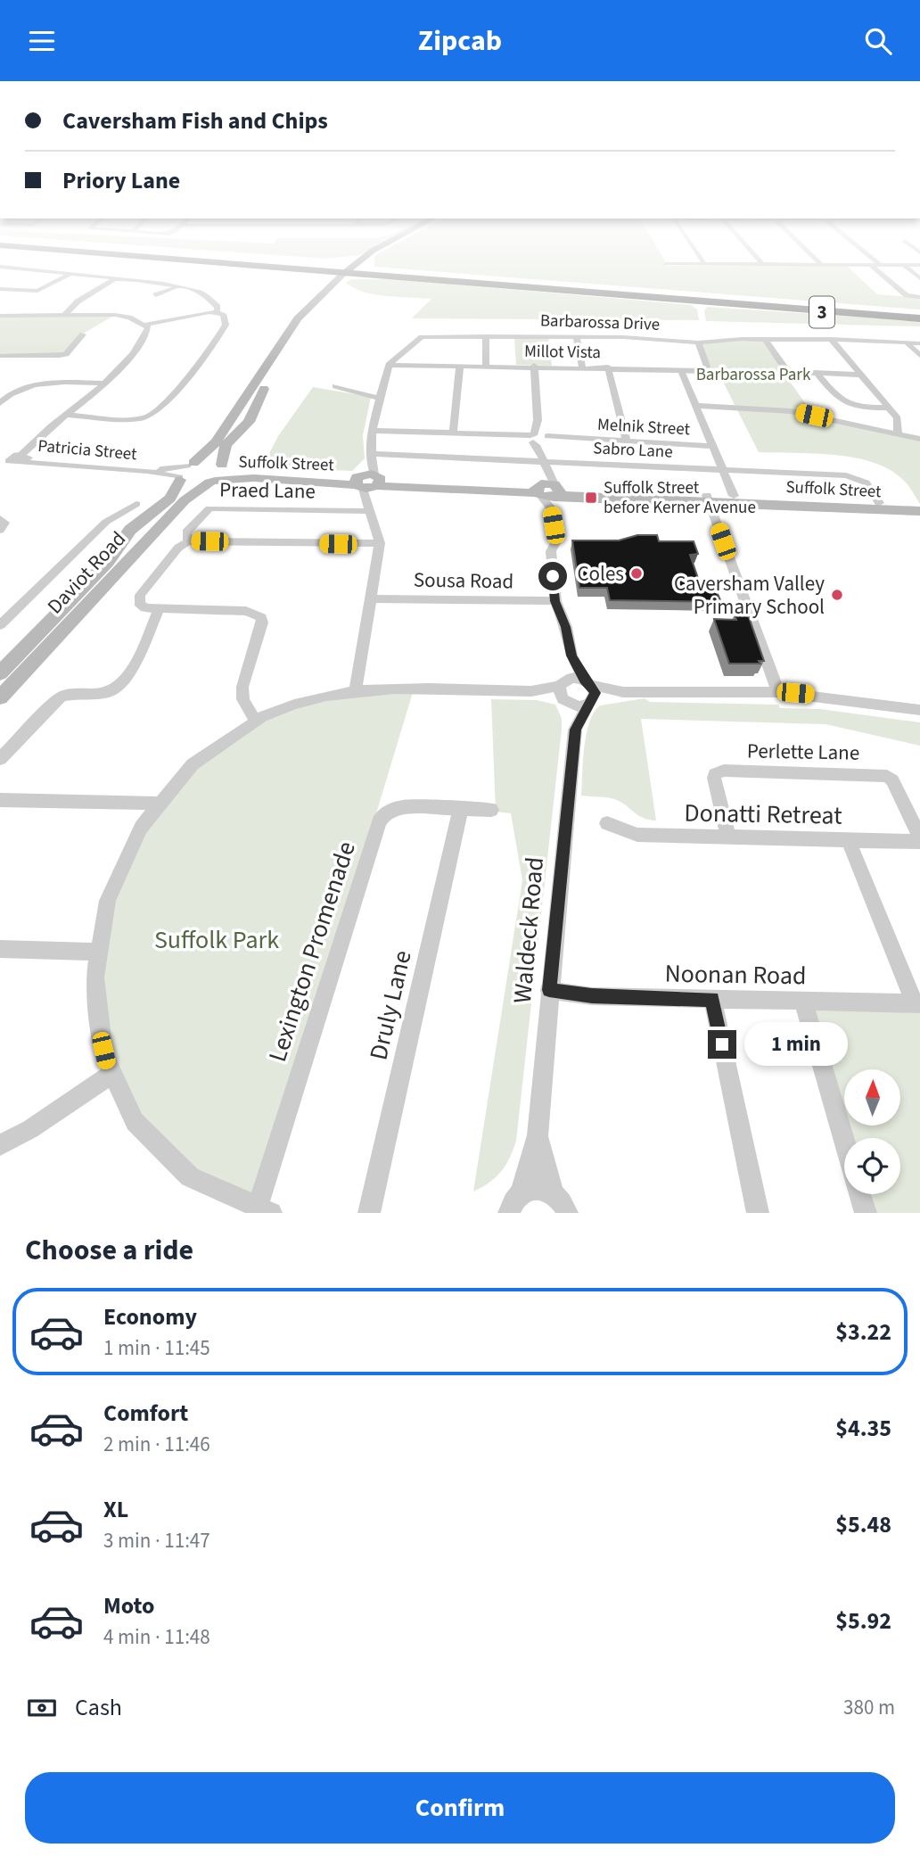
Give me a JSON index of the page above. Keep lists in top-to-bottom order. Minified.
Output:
{"streets":{"highway":["3"],"street":["Barbarossa Drive","Millot Vista","Melnik Street","Patricia Street","Sabro Lane","Suffolk Street","Praed Lane","Daviot Road","Sousa Road","Perlette Lane","Donatti Retreat","Waldeck Road","Lexington Promenade","Noonan Road","Druly Lane"]},"crossings":[["3","Daviot Road"],["Barbarossa Drive","Millot Vista"],["Patricia Street","Suffolk Street"],["Patricia Street","Daviot Road"],["Sabro Lane","Suffolk Street"],["Sabro Lane","Praed Lane"],["Suffolk Street","Praed Lane"],["Suffolk Street","Daviot Road"],["Suffolk Street","Waldeck Road"],["Sousa Road","Waldeck Road"],["Perlette Lane","Donatti Retreat"],["Waldeck Road","Noonan Road"],["Lexington Promenade","Druly Lane"]],"parks":["Barbarossa Park","Suffolk Park"],"places":{"transit":["Suffolk Street before Kerner Avenue"],"other":["Coles","Caversham Valley Primary School"]},"north":"top","page":{"header":"Zipcab","banner":["Caversham Fish and Chips","Priory Lane"],"bubble":"1 min","heading":"Choose a ride","list":[{"name":"Economy","note":"1 min · 11:45","value":"$3.22"},{"name":"Comfort","note":"2 min · 11:46","value":"$4.35"},{"name":"XL","note":"3 min · 11:47","value":"$5.48"},{"name":"Moto","note":"4 min · 11:48","value":"$5.92"}],"pay":["Cash","380 m"],"buttons":"Confirm"}}
